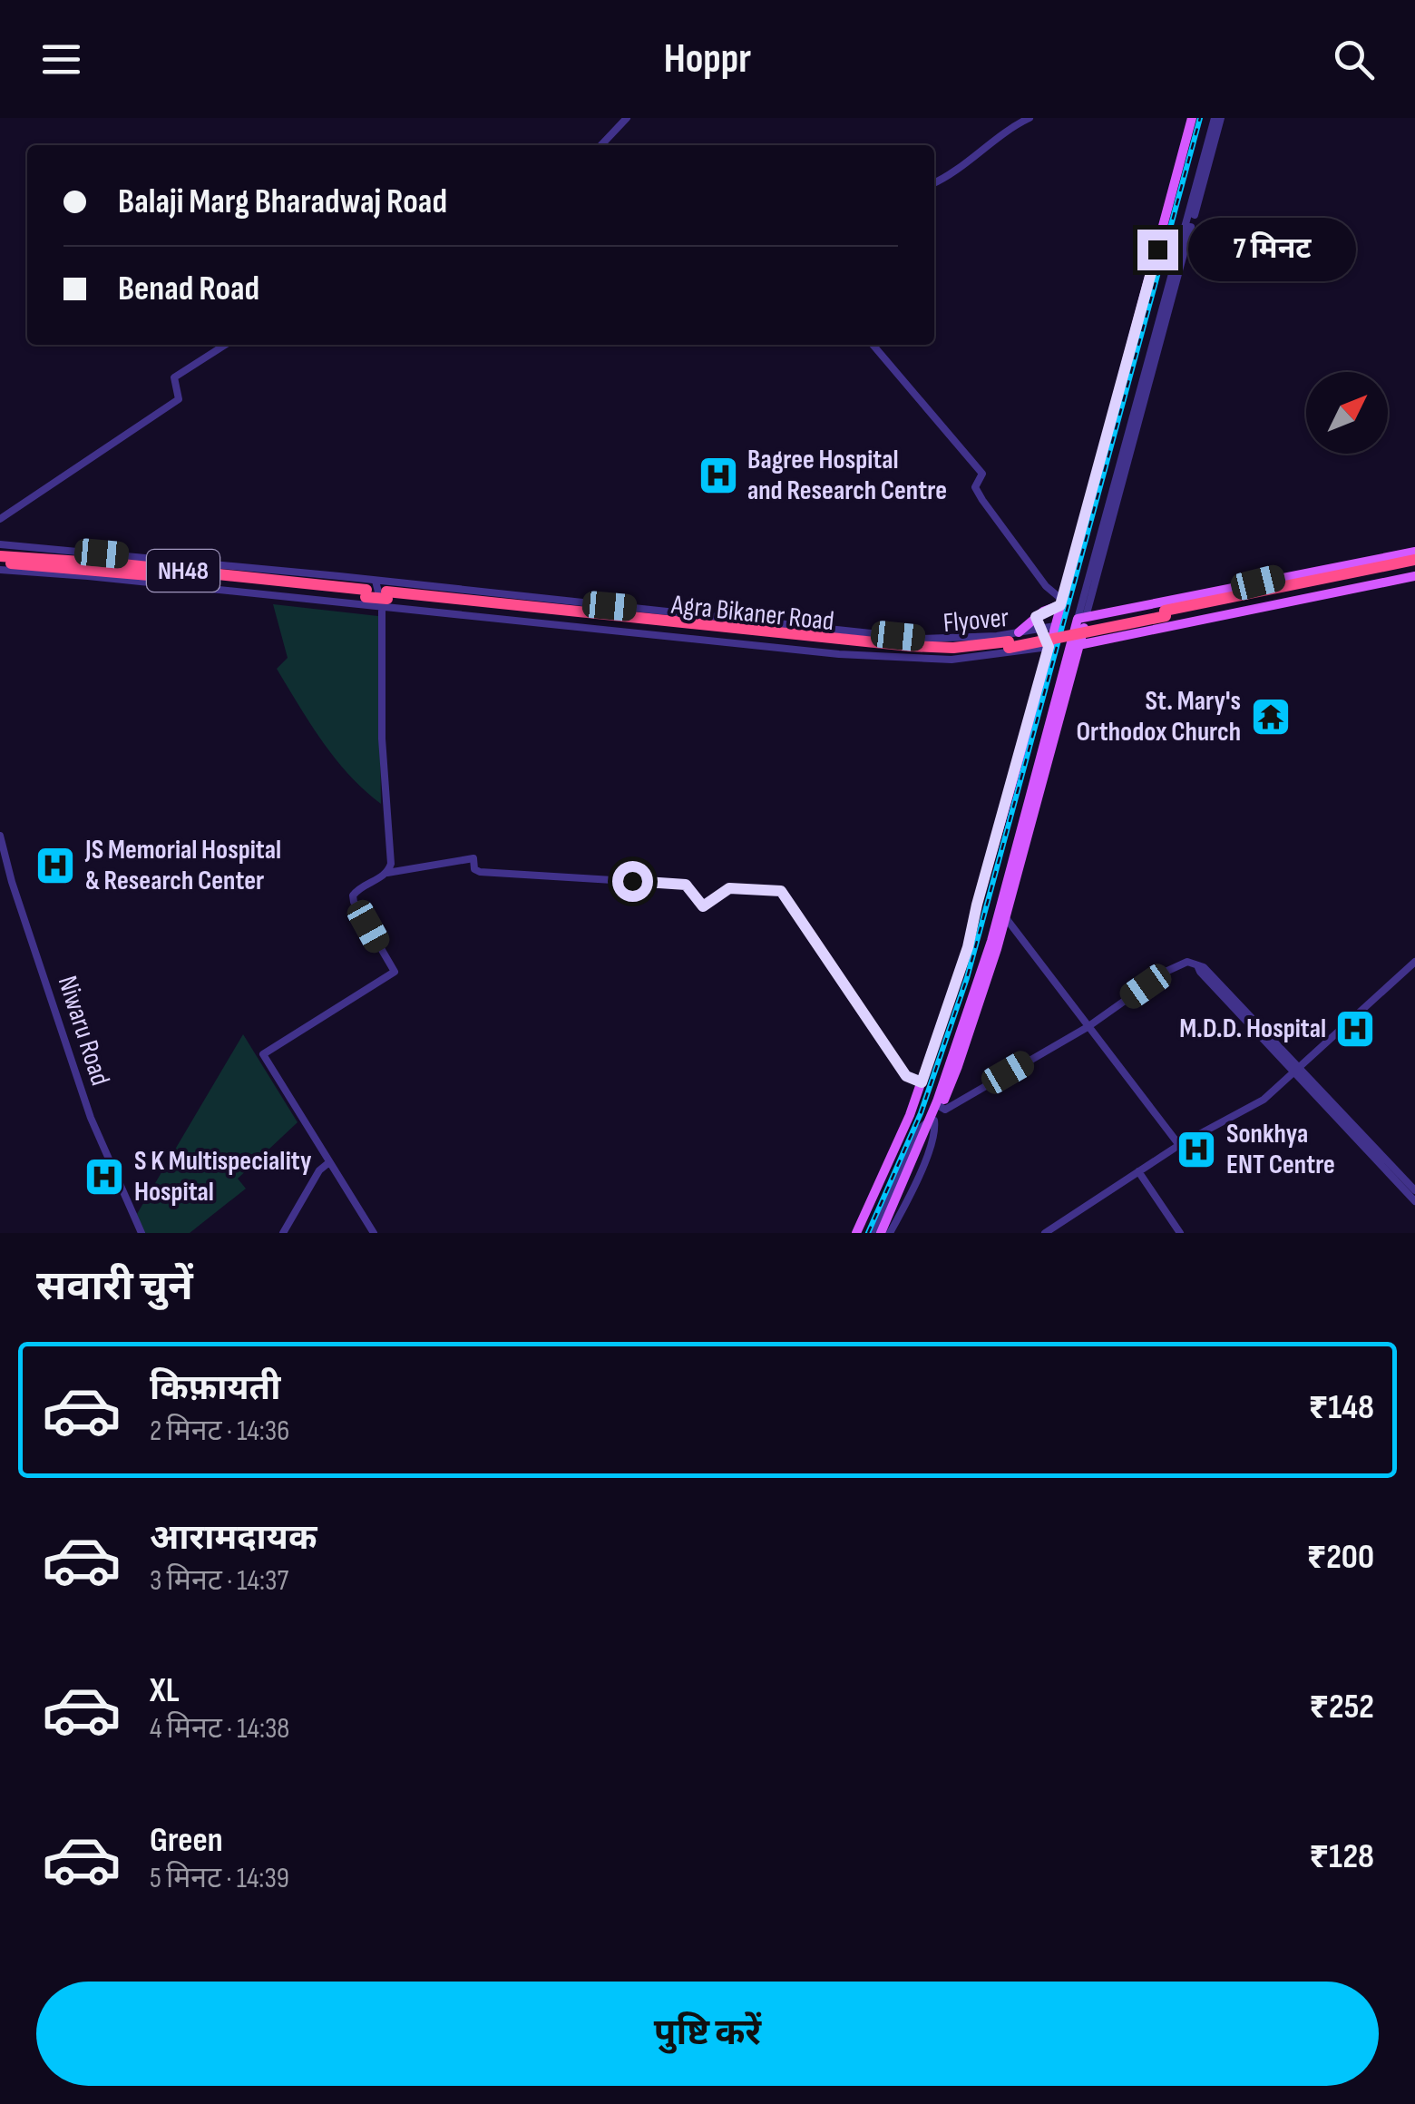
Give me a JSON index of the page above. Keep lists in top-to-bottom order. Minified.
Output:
{"streets":{"highway":["NH48","Flyover"],"street":["Niwaru Road"]},"crossings":[["NH48","Flyover"]],"places":{"hospital":["Bagree Hospital and Research Centre","JS Memorial Hospital & Research Center","M.D.D. Hospital","Sonkhya ENT Centre","S K Multispeciality Hospital"],"temple":["St. Mary's Orthodox Church"]},"north":"top right","page":{"header":"Hoppr","banner":["Balaji Marg Bharadwaj Road","Benad Road"],"bubble":"7 मिनट","heading":"सवारी चुनें","list":[{"name":"किफ़ायती","note":"2 मिनट · 14:36","value":"₹148"},{"name":"आरामदायक","note":"3 मिनट · 14:37","value":"₹200"},{"name":"XL","note":"4 मिनट · 14:38","value":"₹252"},{"name":"Green","note":"5 मिनट · 14:39","value":"₹128"}],"buttons":"पुष्टि करें"}}
